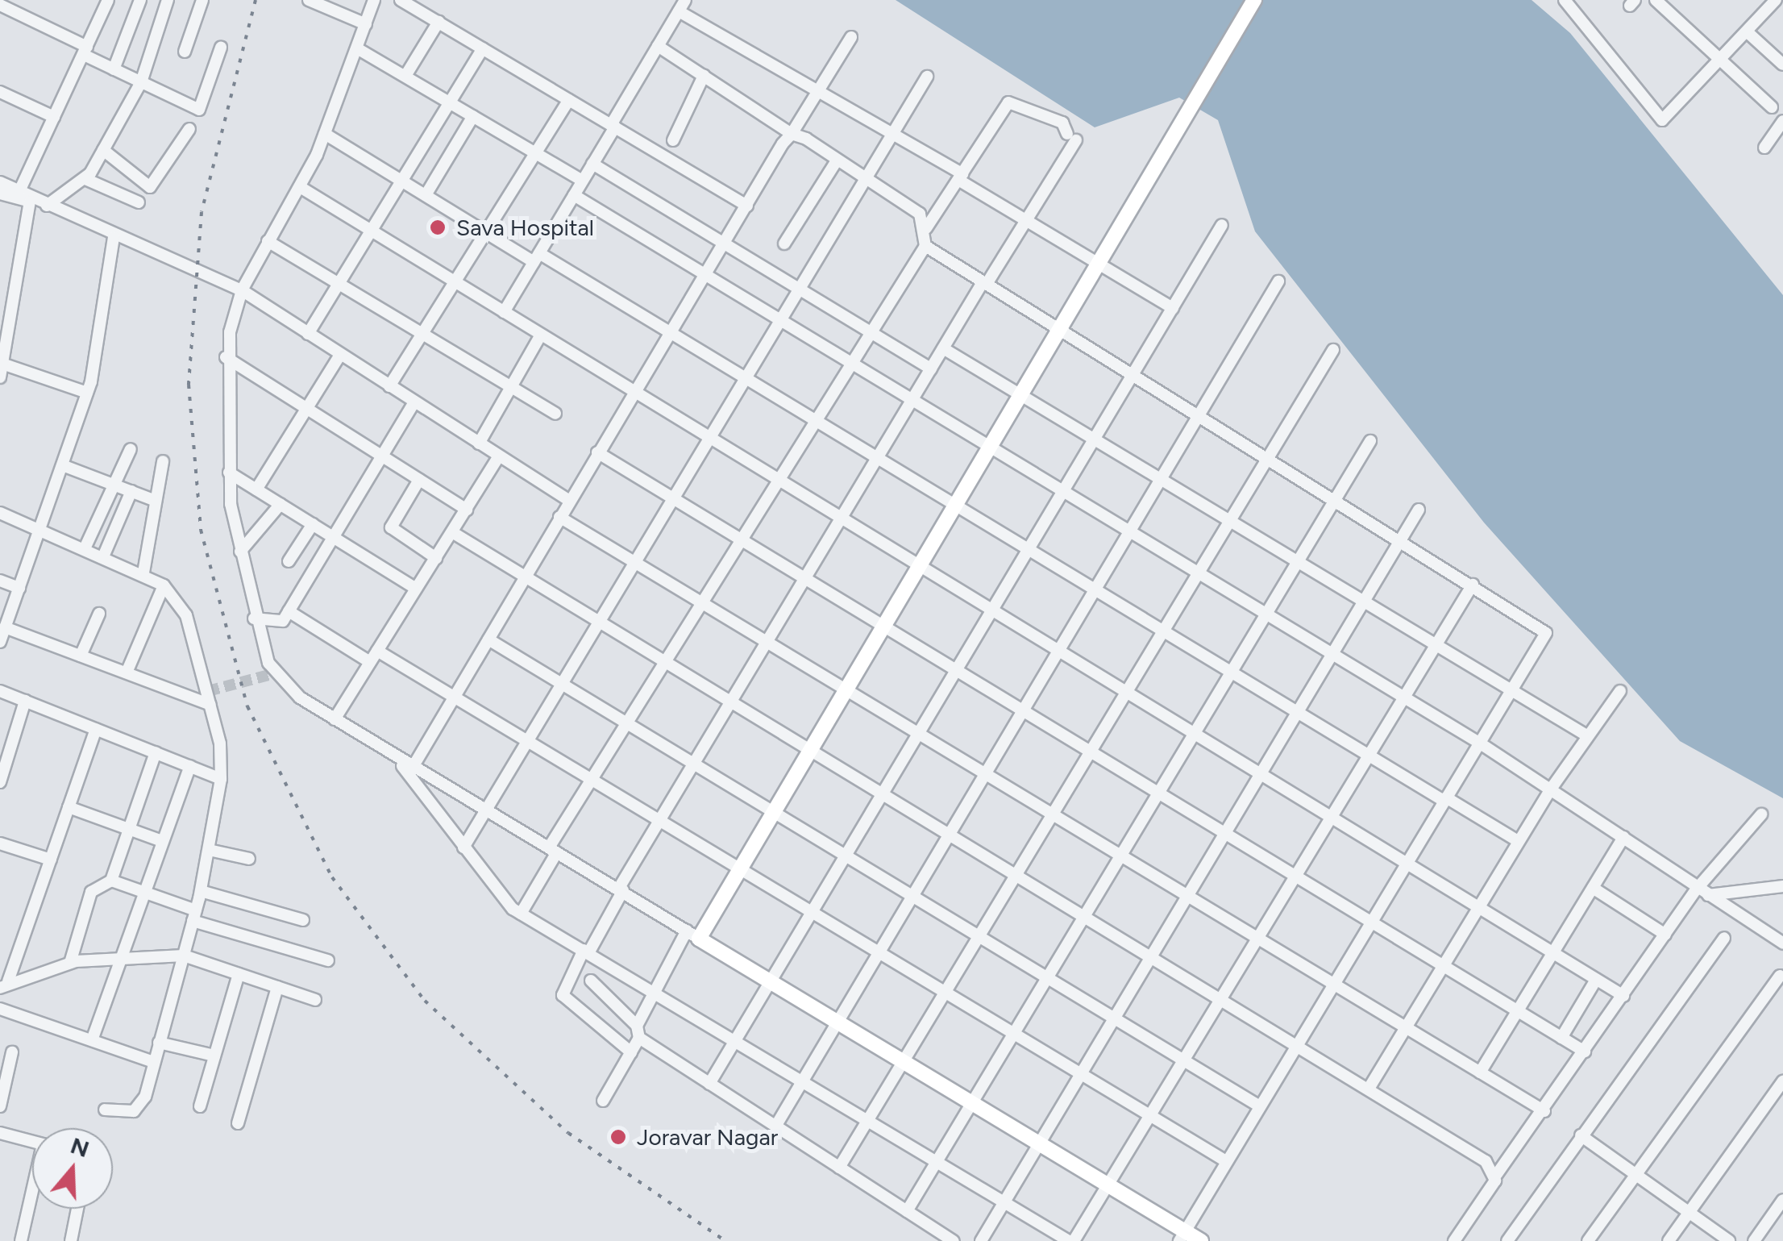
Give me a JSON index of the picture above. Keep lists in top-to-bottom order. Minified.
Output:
{"places":["Sava Hospital","Joravar Nagar"],"north":"top"}
